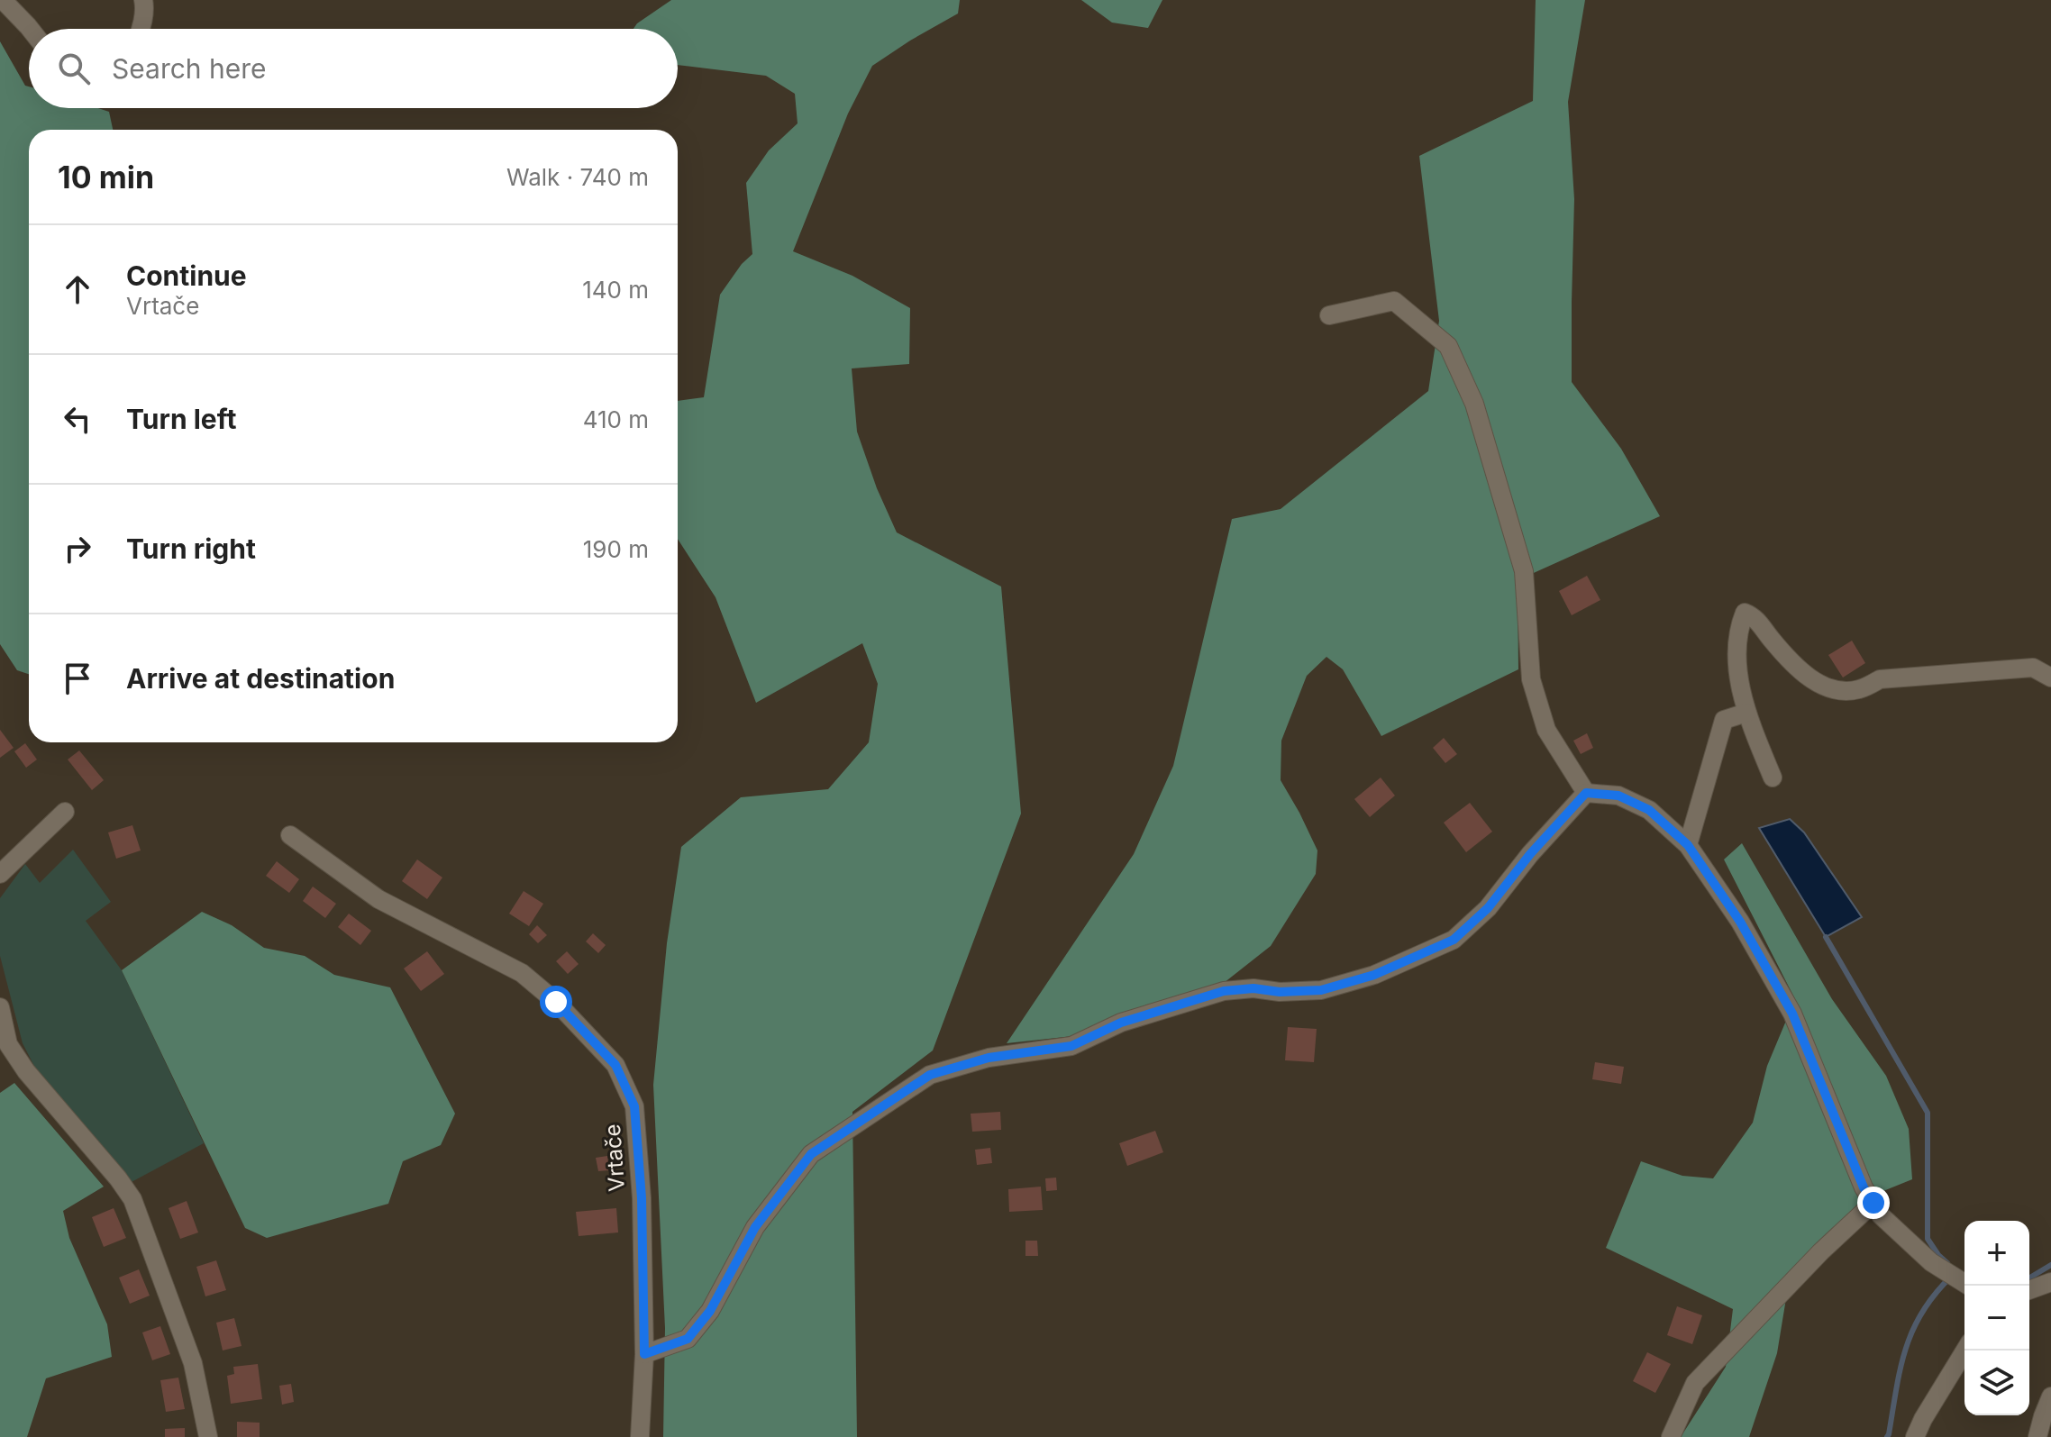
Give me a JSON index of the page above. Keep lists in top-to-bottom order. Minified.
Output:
{"streets":{"street":["Vrtače"]},"page":{"search":"Search here","heading":["10 min","Walk · 740 m"],"list":[["Continue","Vrtače","140 m"],["Turn left","410 m"],["Turn right","190 m"],"Arrive at destination"],"map_buttons":["+","−"]}}
